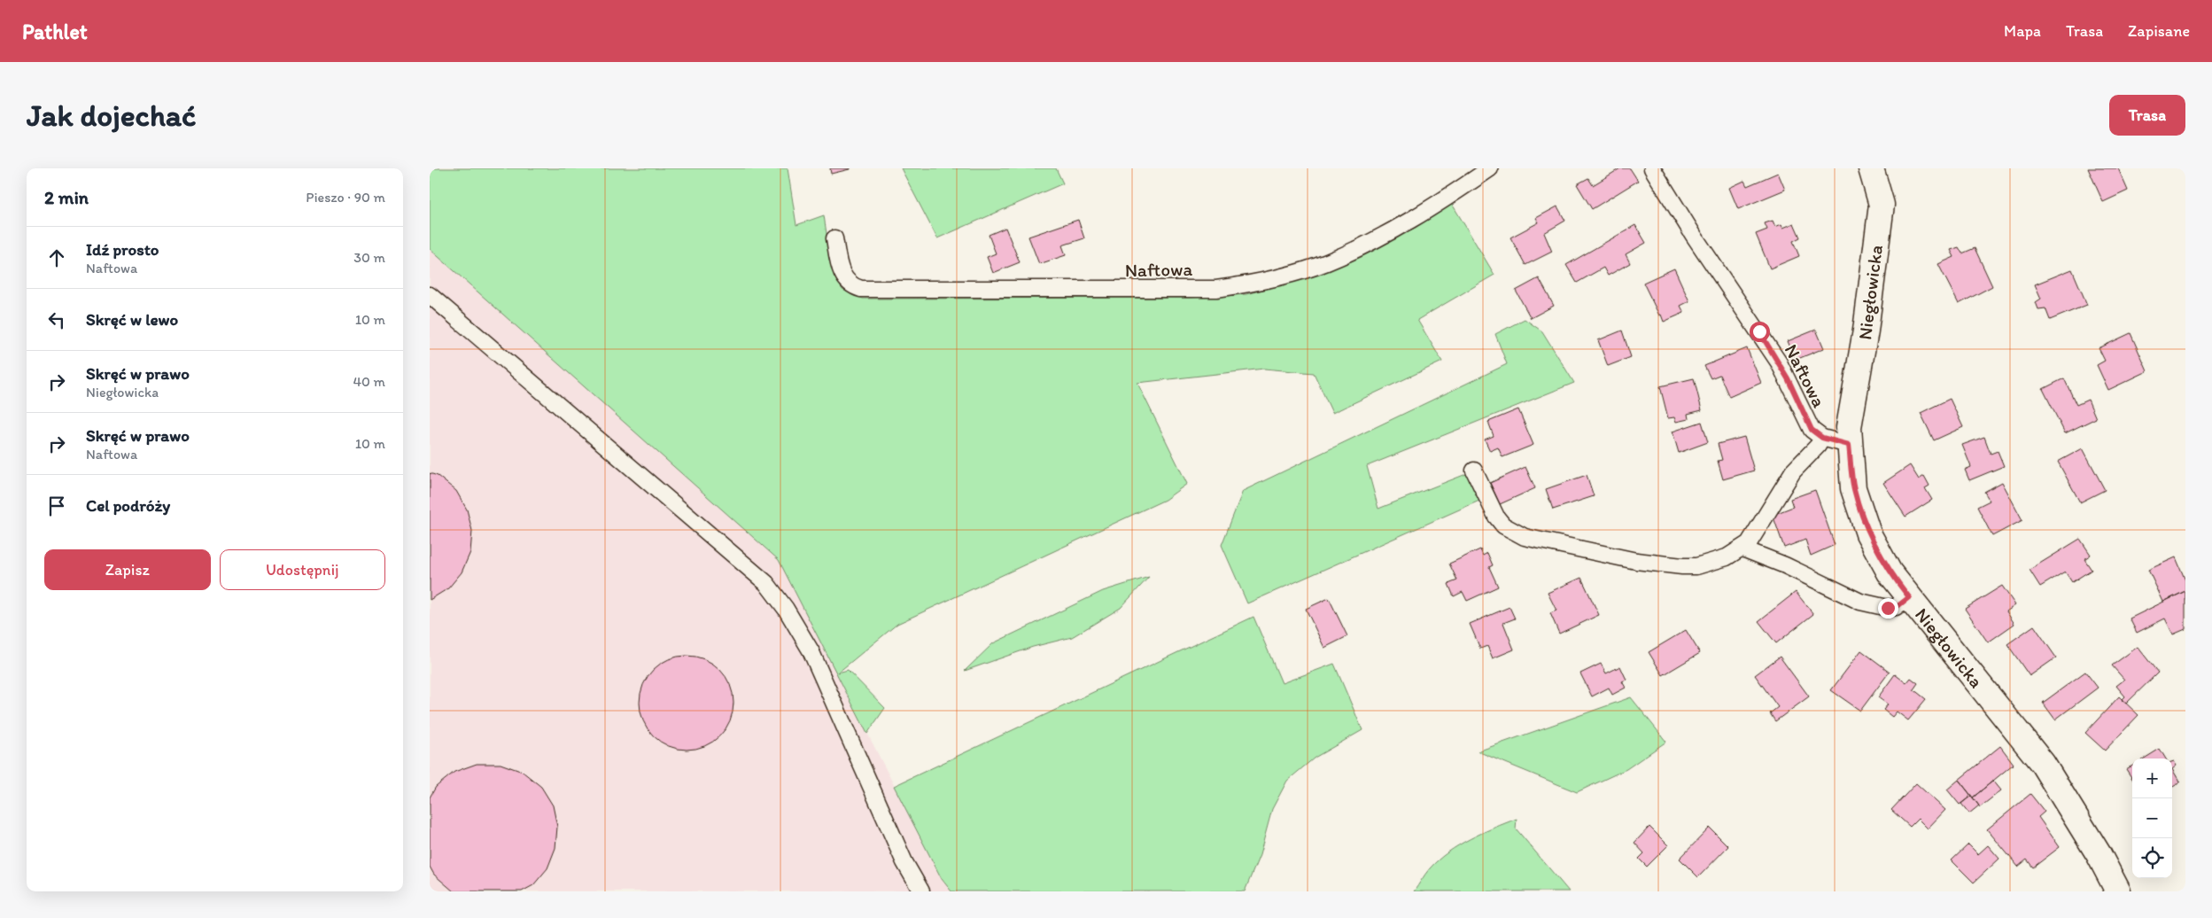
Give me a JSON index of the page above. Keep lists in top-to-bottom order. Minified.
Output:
{"streets":{"street":["Niegłowicka"],"lane":["Naftowa"]},"page":{"header":"Pathlet","nav":["Mapa","Trasa","Zapisane"],"buttons":["Trasa",["Zapisz","Udostępnij"]],"title":"Jak dojechać","heading":["2 min","Pieszo · 90 m"],"list":[["Idź prosto","Naftowa","30 m"],["Skręć w lewo","10 m"],["Skręć w prawo","Niegłowicka","40 m"],["Skręć w prawo","Naftowa","10 m"],"Cel podróży"],"map_buttons":["+","−"]}}
